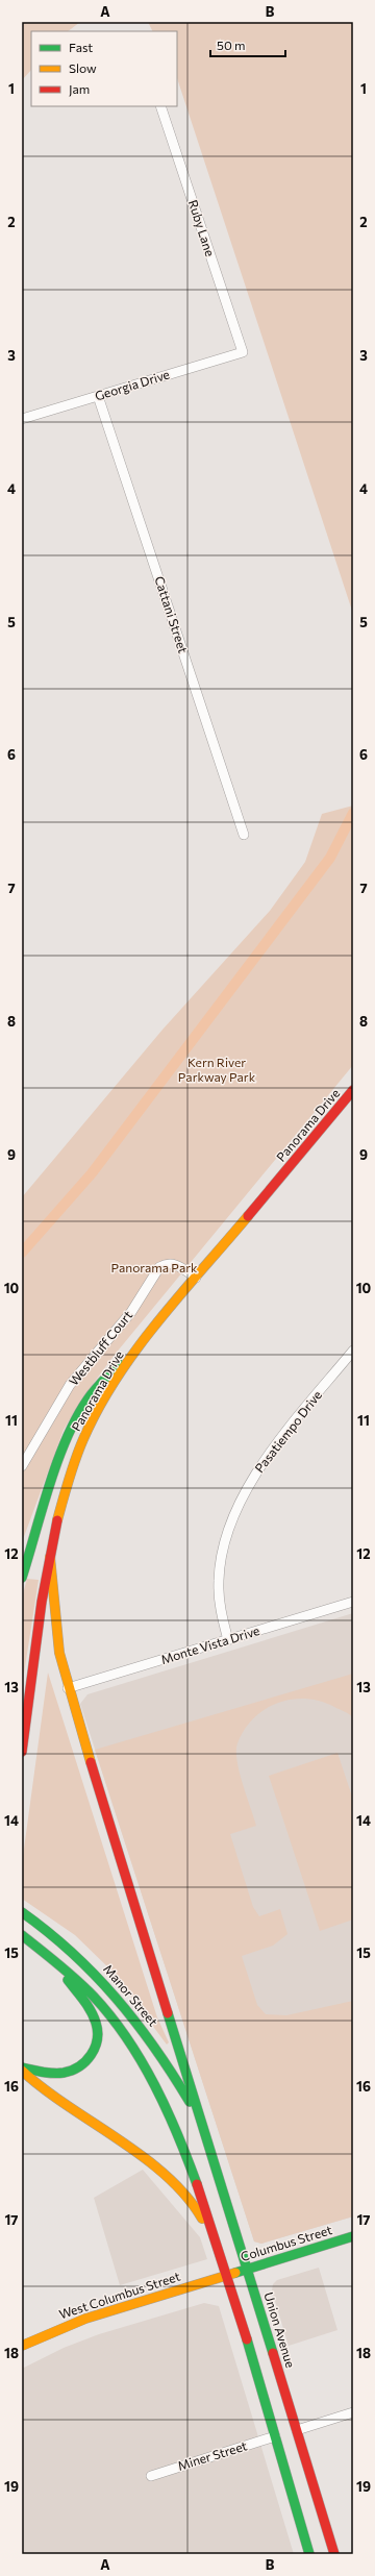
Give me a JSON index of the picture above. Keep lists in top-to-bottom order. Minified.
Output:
{"streets":{"main road":["Panorama Drive","Manor Street","Columbus Street","West Columbus Street","Union Avenue"],"street":["Ruby Lane","Georgia Drive","Cattani Street","Westbluff Court","Pasatiempo Drive","Monte Vista Drive","Miner Street"]},"crossings":[["Ruby Lane","Georgia Drive"],["Georgia Drive","Cattani Street"],["Panorama Drive","Westbluff Court"],["Pasatiempo Drive","Monte Vista Drive"],["Manor Street","Union Avenue"],["Columbus Street","West Columbus Street"],["Columbus Street","Union Avenue"]],"parks":["Kern River Parkway Park","Panorama Park"],"legend":["Fast","Slow","Jam"],"scale_bar":"50 m","grid":{"columns":["A","B"],"rows":["1","2","3","4","5","6","7","8","9","10","11","12","13","14","15","16","17","18","19"]}}
